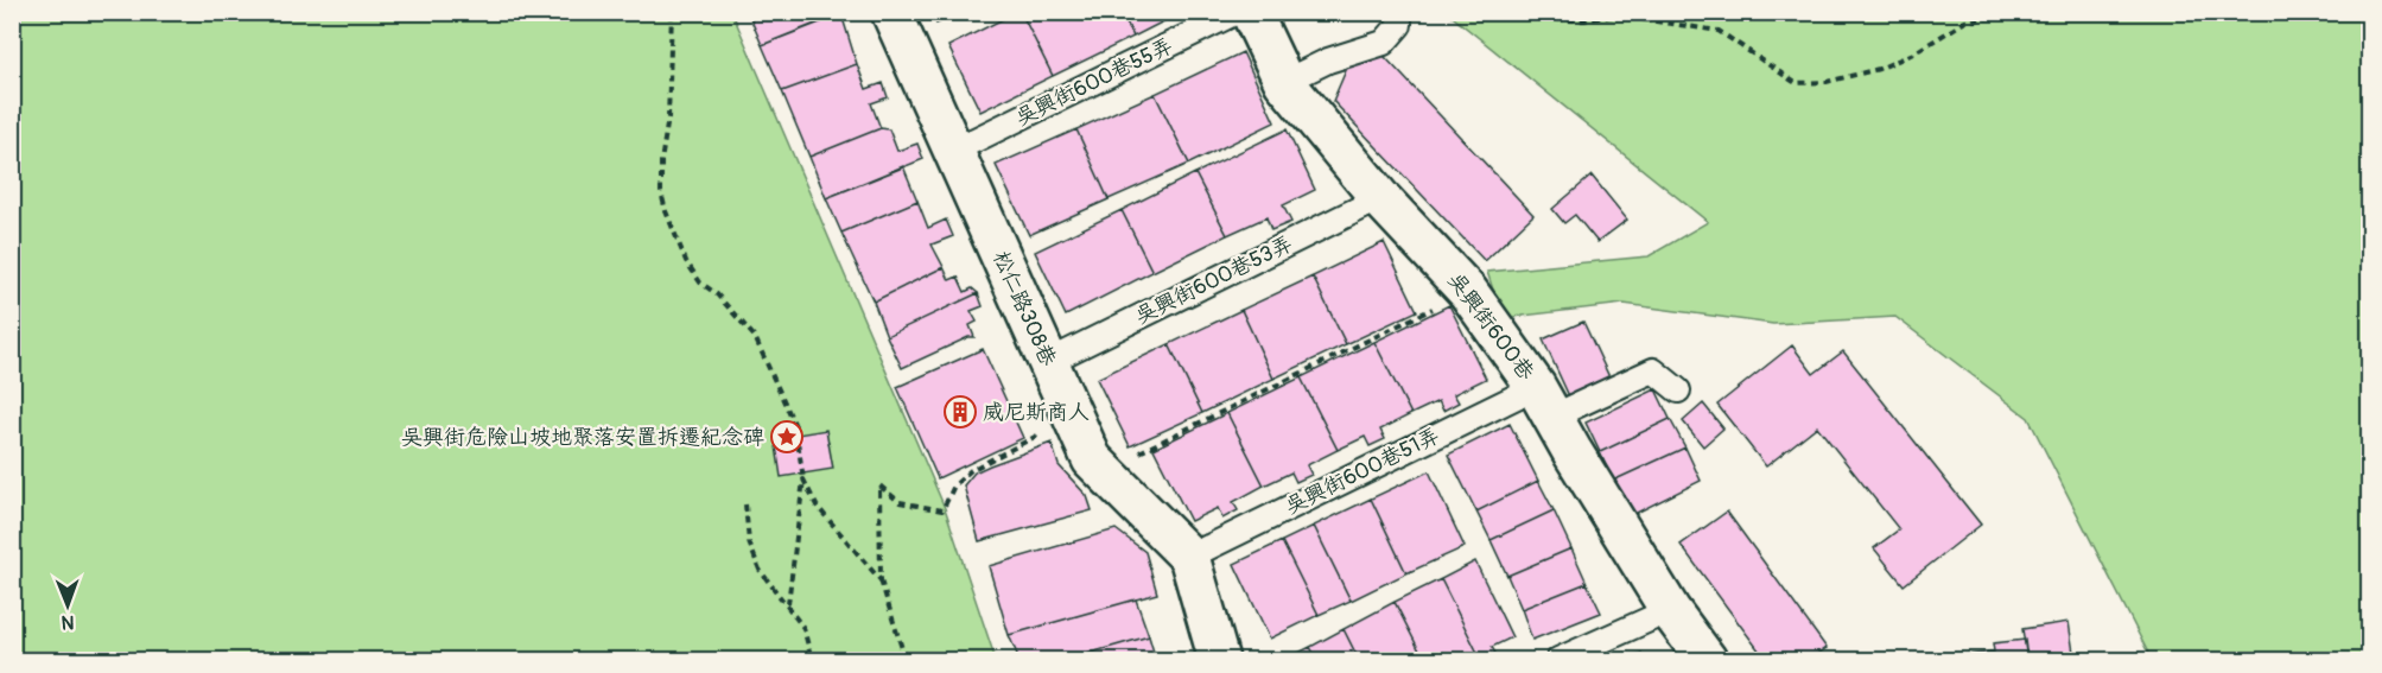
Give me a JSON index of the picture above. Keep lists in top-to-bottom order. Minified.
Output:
{"streets":{"street":["松仁路308巷","吳興街600巷"],"lane":["吳興街600巷55弄","吳興街600巷53弄","吳興街600巷51弄"]},"crossings":[["吳興街600巷55弄","松仁路308巷"],["吳興街600巷53弄","松仁路308巷"],["吳興街600巷53弄","吳興街600巷"],["松仁路308巷","吳興街600巷51弄"],["吳興街600巷","吳興街600巷51弄"]],"places":{"building":["威尼斯商人"],"place":["吳興街危險山坡地聚落安置拆遷紀念碑"]},"north":"bottom"}
